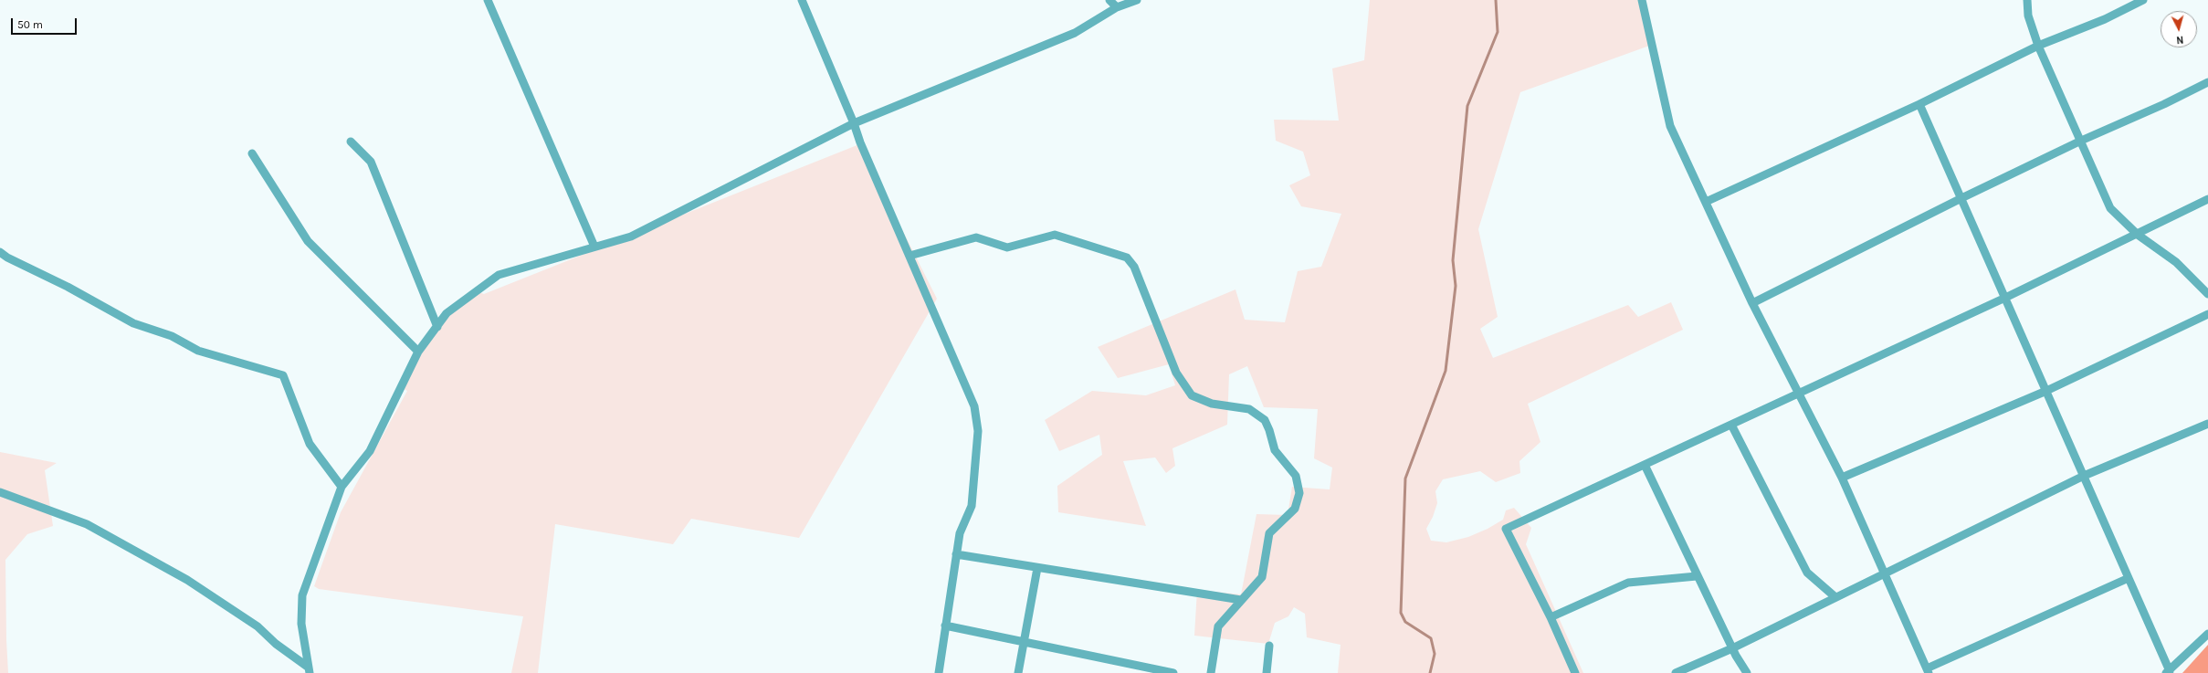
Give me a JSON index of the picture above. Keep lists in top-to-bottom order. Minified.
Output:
{"scale_bar":"50 m","north":"bottom"}
